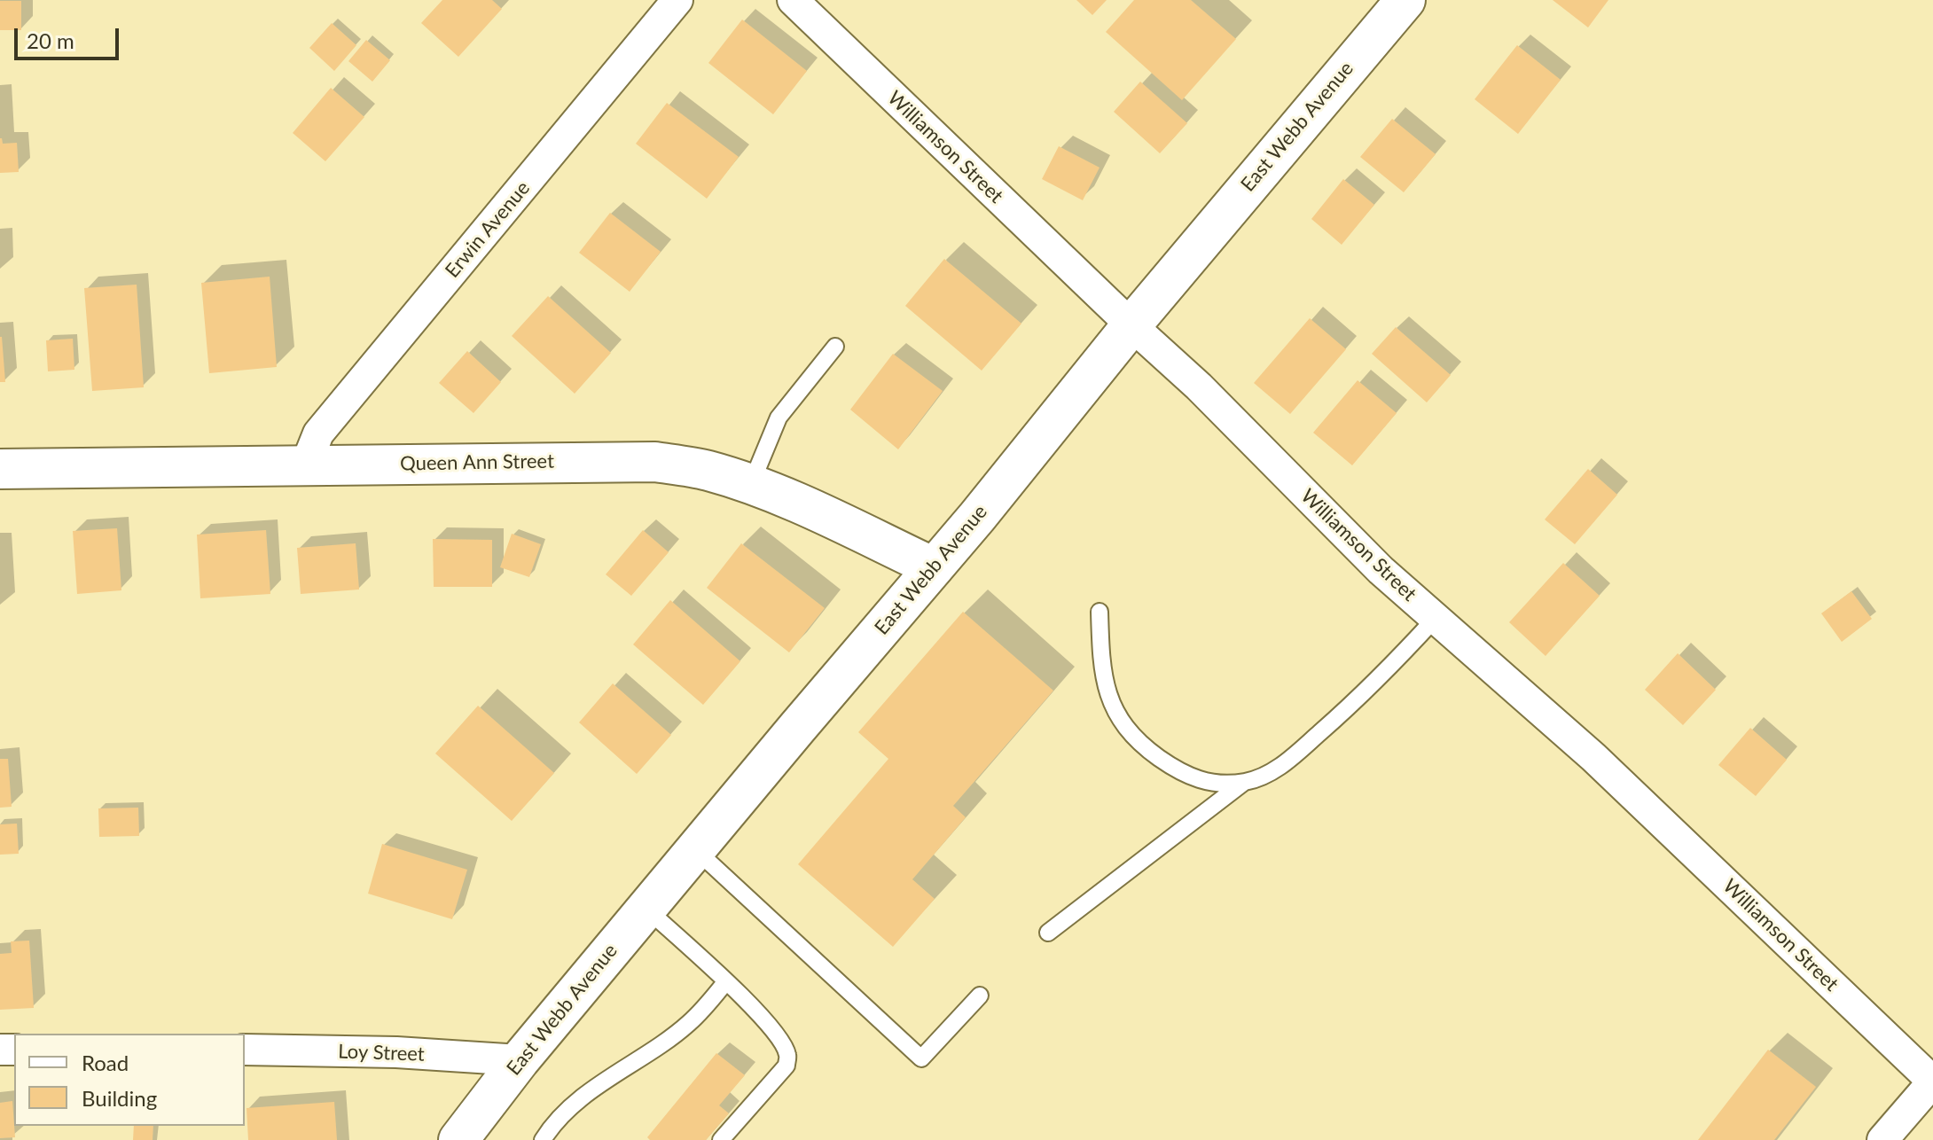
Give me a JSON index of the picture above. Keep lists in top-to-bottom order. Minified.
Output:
{"streets":{"main road":["East Webb Avenue","Queen Ann Street"],"street":["Williamson Street","Erwin Avenue","Loy Street"]},"crossings":[["East Webb Avenue","Williamson Street"],["East Webb Avenue","Queen Ann Street"],["East Webb Avenue","Loy Street"],["Erwin Avenue","Queen Ann Street"]],"legend":["Road","Building"],"scale_bar":"20 m"}
